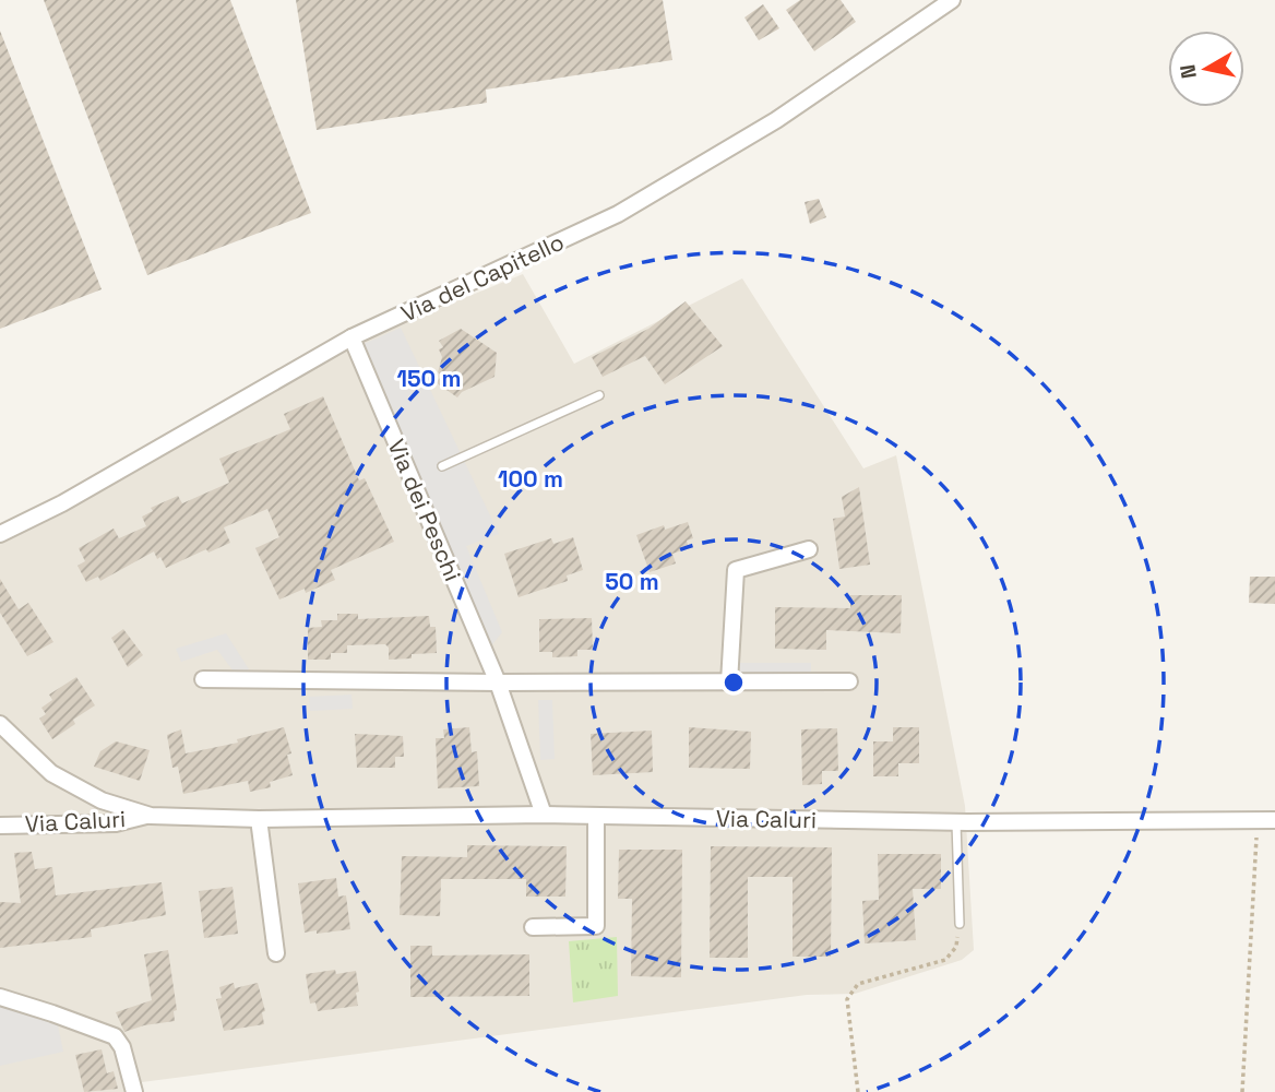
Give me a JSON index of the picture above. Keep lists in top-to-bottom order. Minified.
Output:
{"streets":{"street":["Via del Capitello","Via dei Peschi","Via Caluri"]},"crossings":[["Via del Capitello","Via dei Peschi"],["Via dei Peschi","Via Caluri"]],"north":"left","rings":["150 m","100 m","50 m"]}
